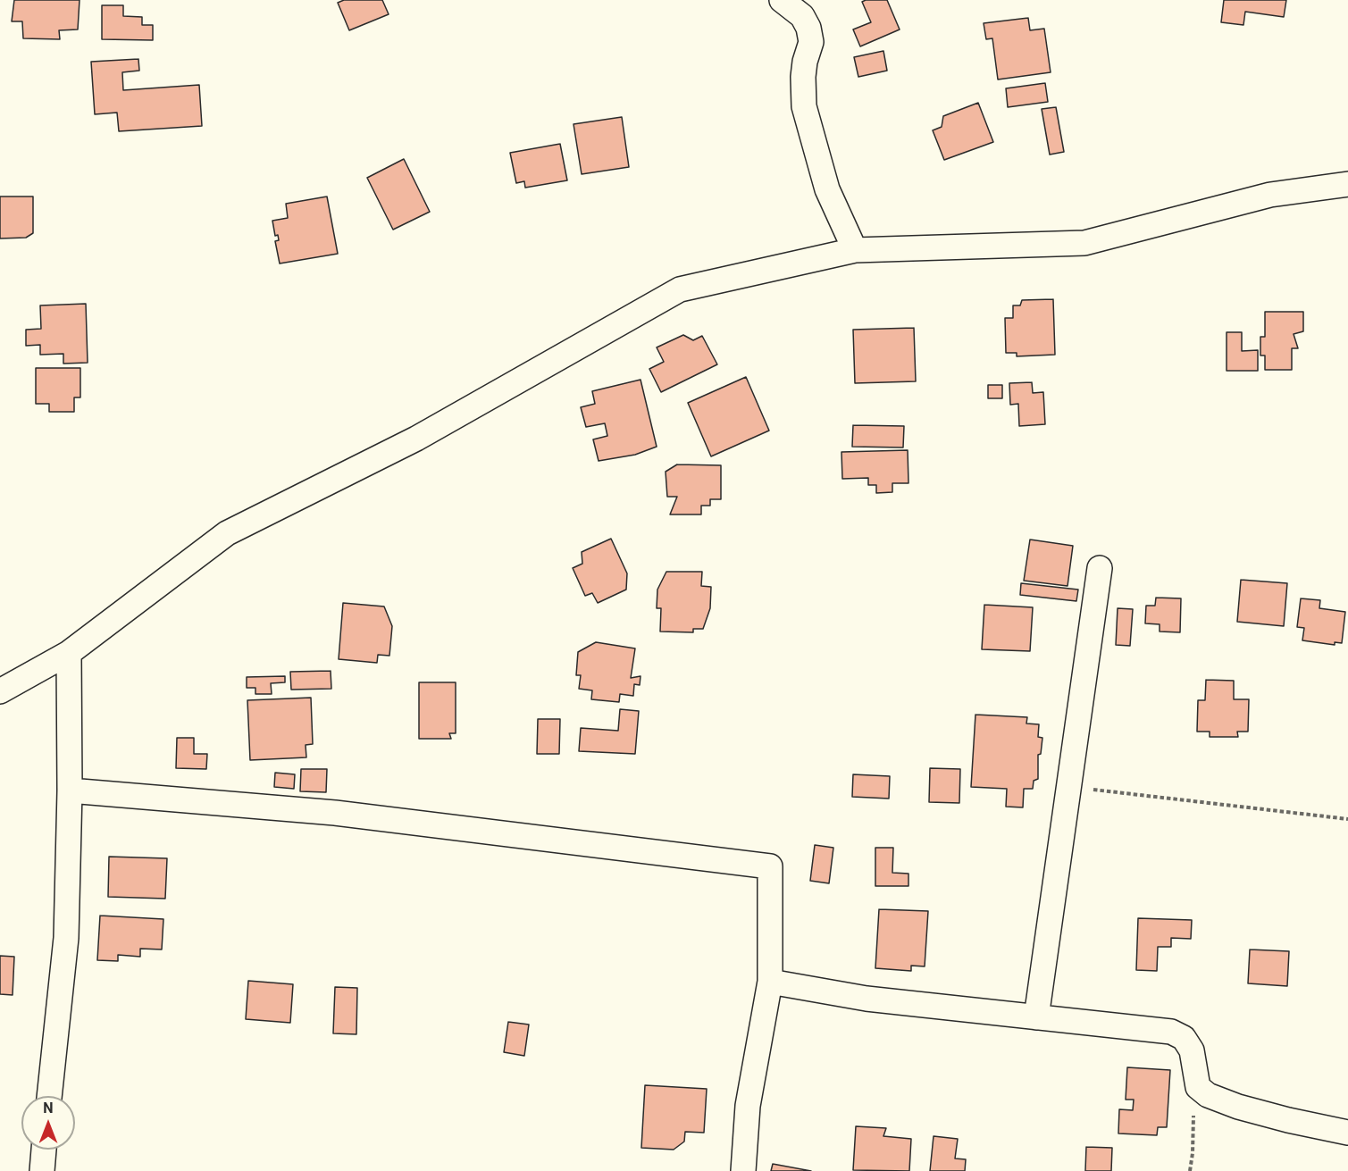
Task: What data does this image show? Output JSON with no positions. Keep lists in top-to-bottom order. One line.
{"north":"top"}
